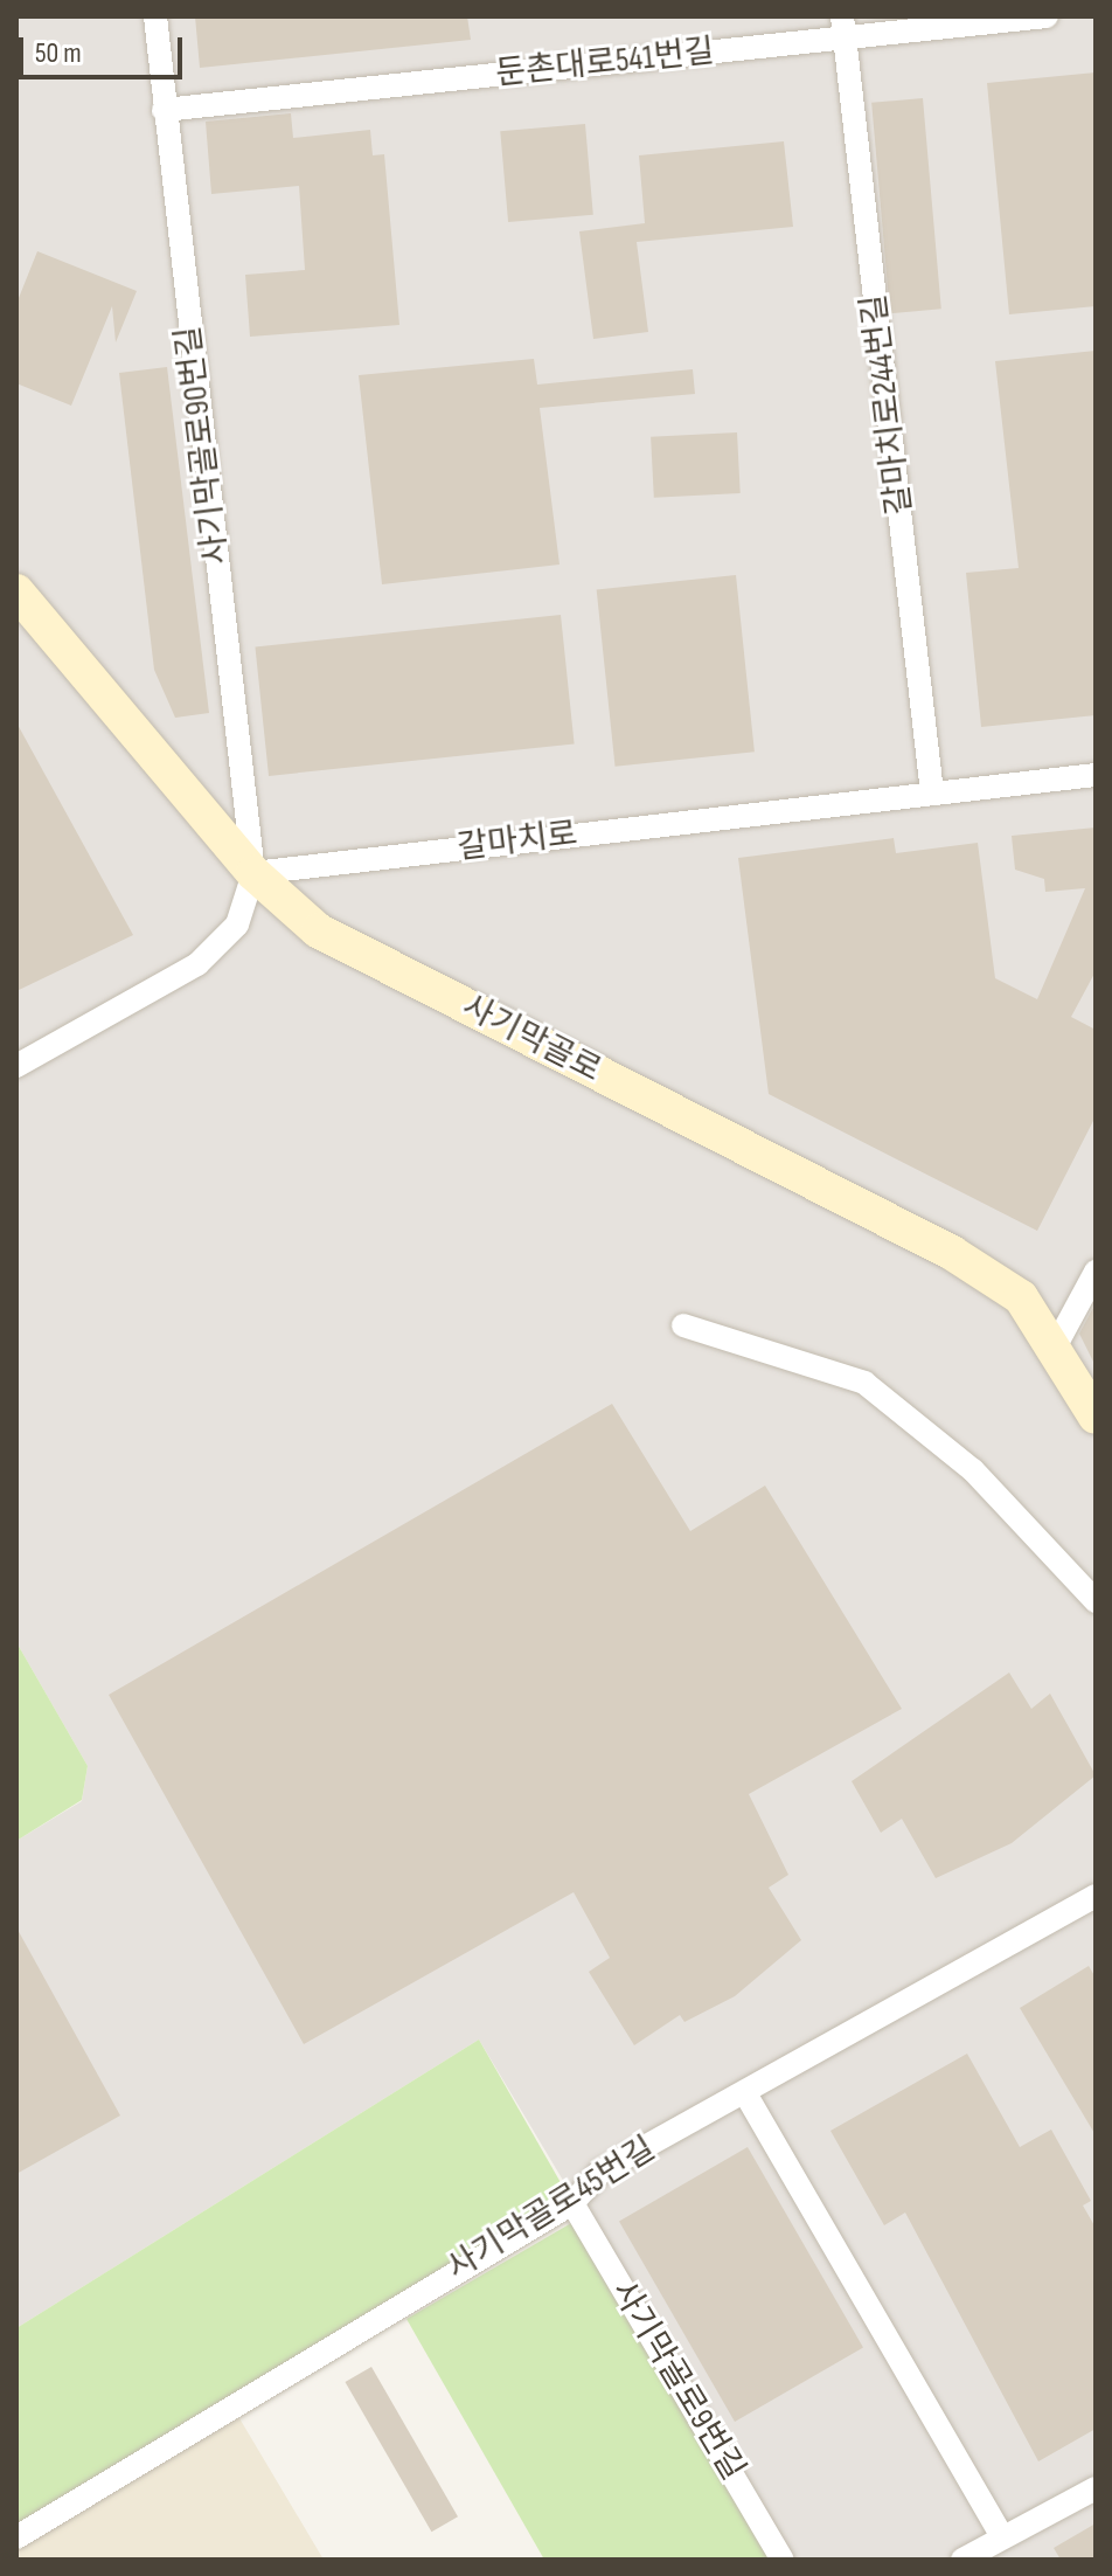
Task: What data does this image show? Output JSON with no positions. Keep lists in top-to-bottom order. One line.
{"streets":{"street":["둔촌대로541번길","갈마치로244번길","사기막골로90번길","갈마치로","사기막골로","사기막골로45번길","사기막골로9번길"]},"crossings":[["둔촌대로541번길","갈마치로244번길"],["둔촌대로541번길","사기막골로90번길"],["갈마치로244번길","갈마치로"],["사기막골로90번길","갈마치로"],["사기막골로90번길","사기막골로"],["갈마치로","사기막골로"],["사기막골로45번길","사기막골로9번길"]],"scale_bar":"50 m"}
